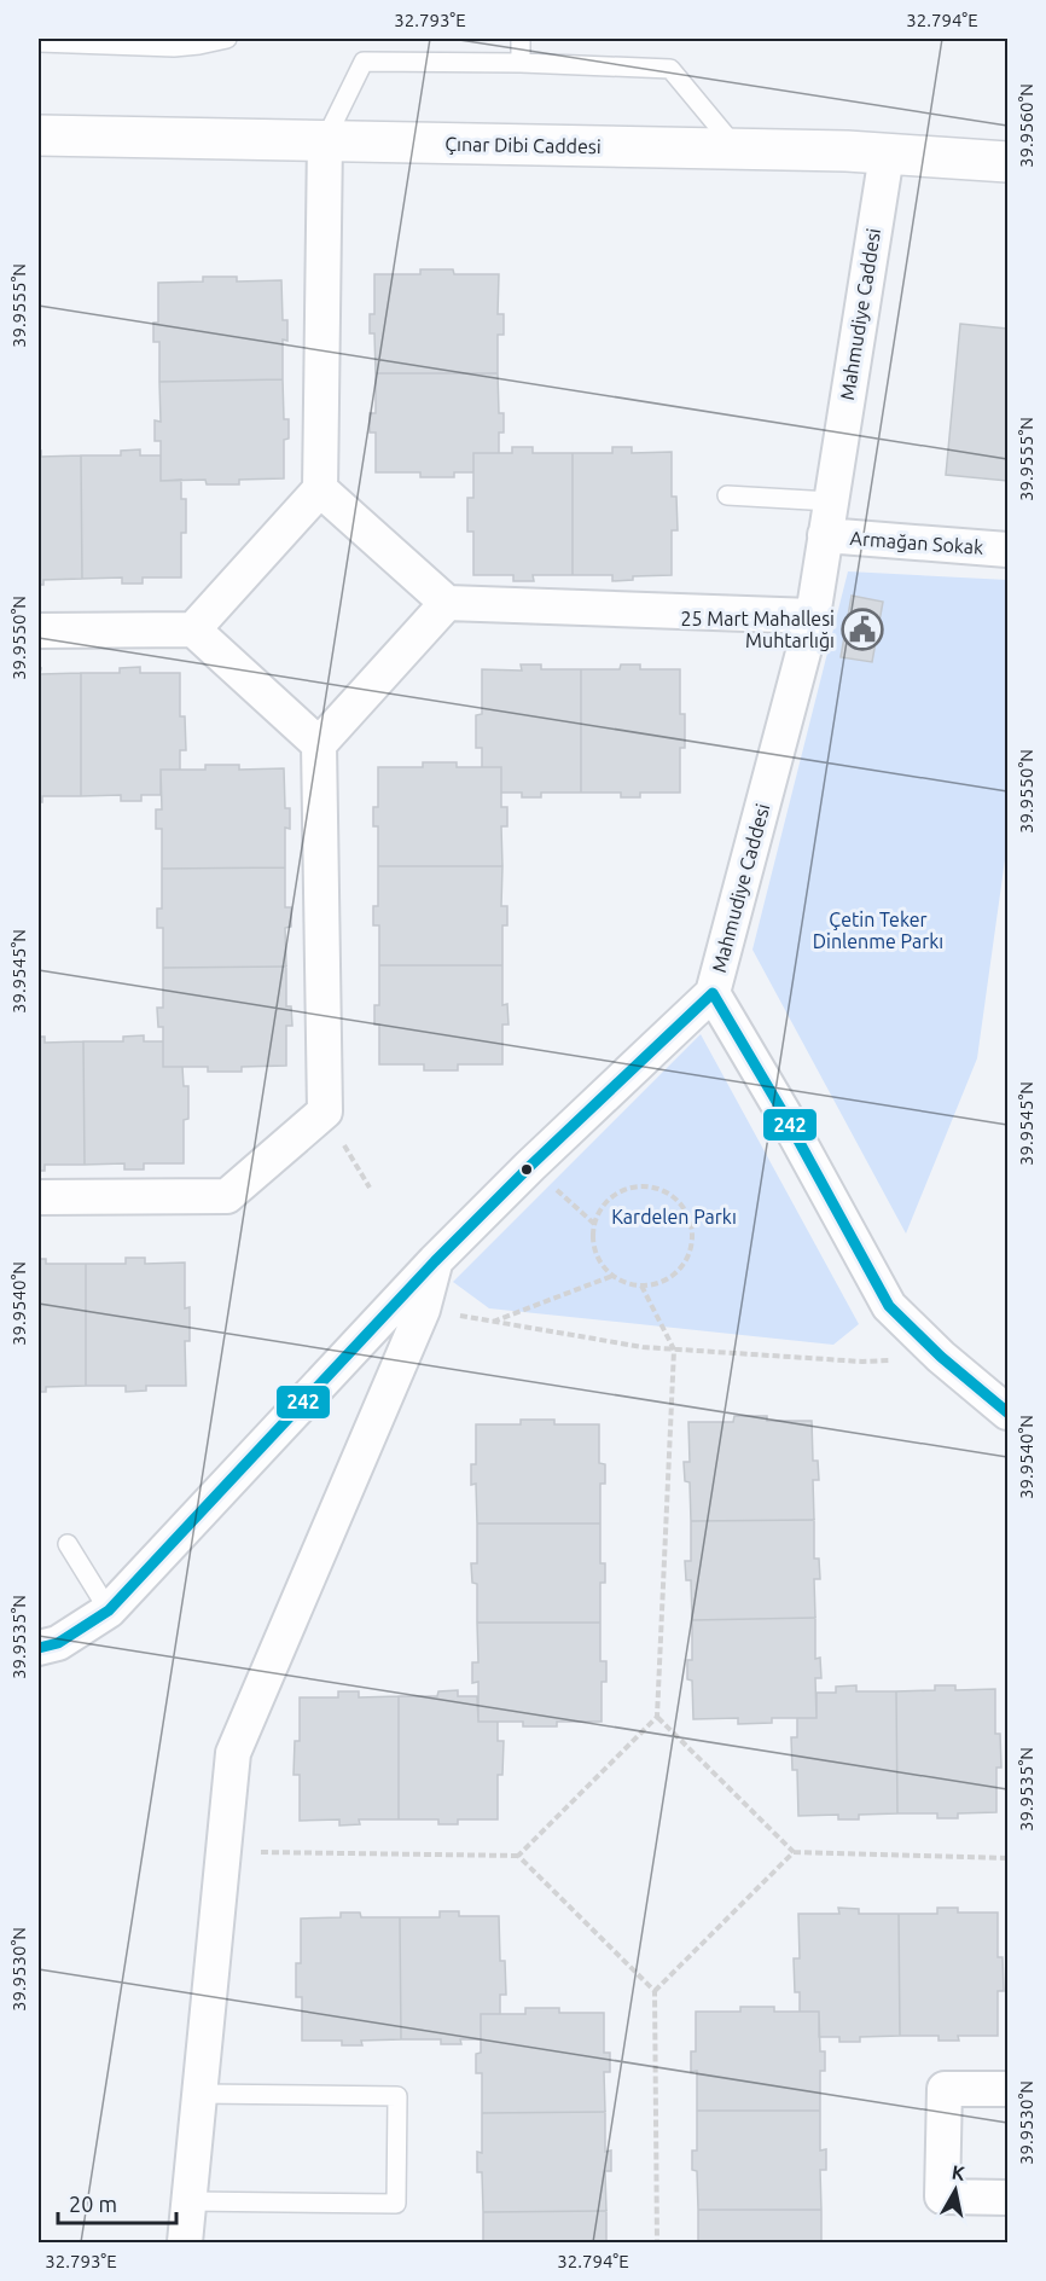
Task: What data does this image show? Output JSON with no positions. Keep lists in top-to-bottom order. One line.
{"streets":{"main road":["Çınar Dibi Caddesi"],"street":["Mahmudiye Caddesi","Armağan Sokak"]},"crossings":[["Çınar Dibi Caddesi","Mahmudiye Caddesi"],["Mahmudiye Caddesi","Armağan Sokak"]],"parks":["Çetin Teker Dinlenme Parkı","Kardelen Parkı"],"places":{"public building":["25 Mart Mahallesi Muhtarlığı"]},"lines":["transit line 242"],"scale_bar":"20 m","north":"top","coordinates":["32.793°E","32.794°E","39.9560°N","39.9555°N","39.9550°N","39.9545°N","39.9540°N","39.9535°N","39.9530°N"]}
